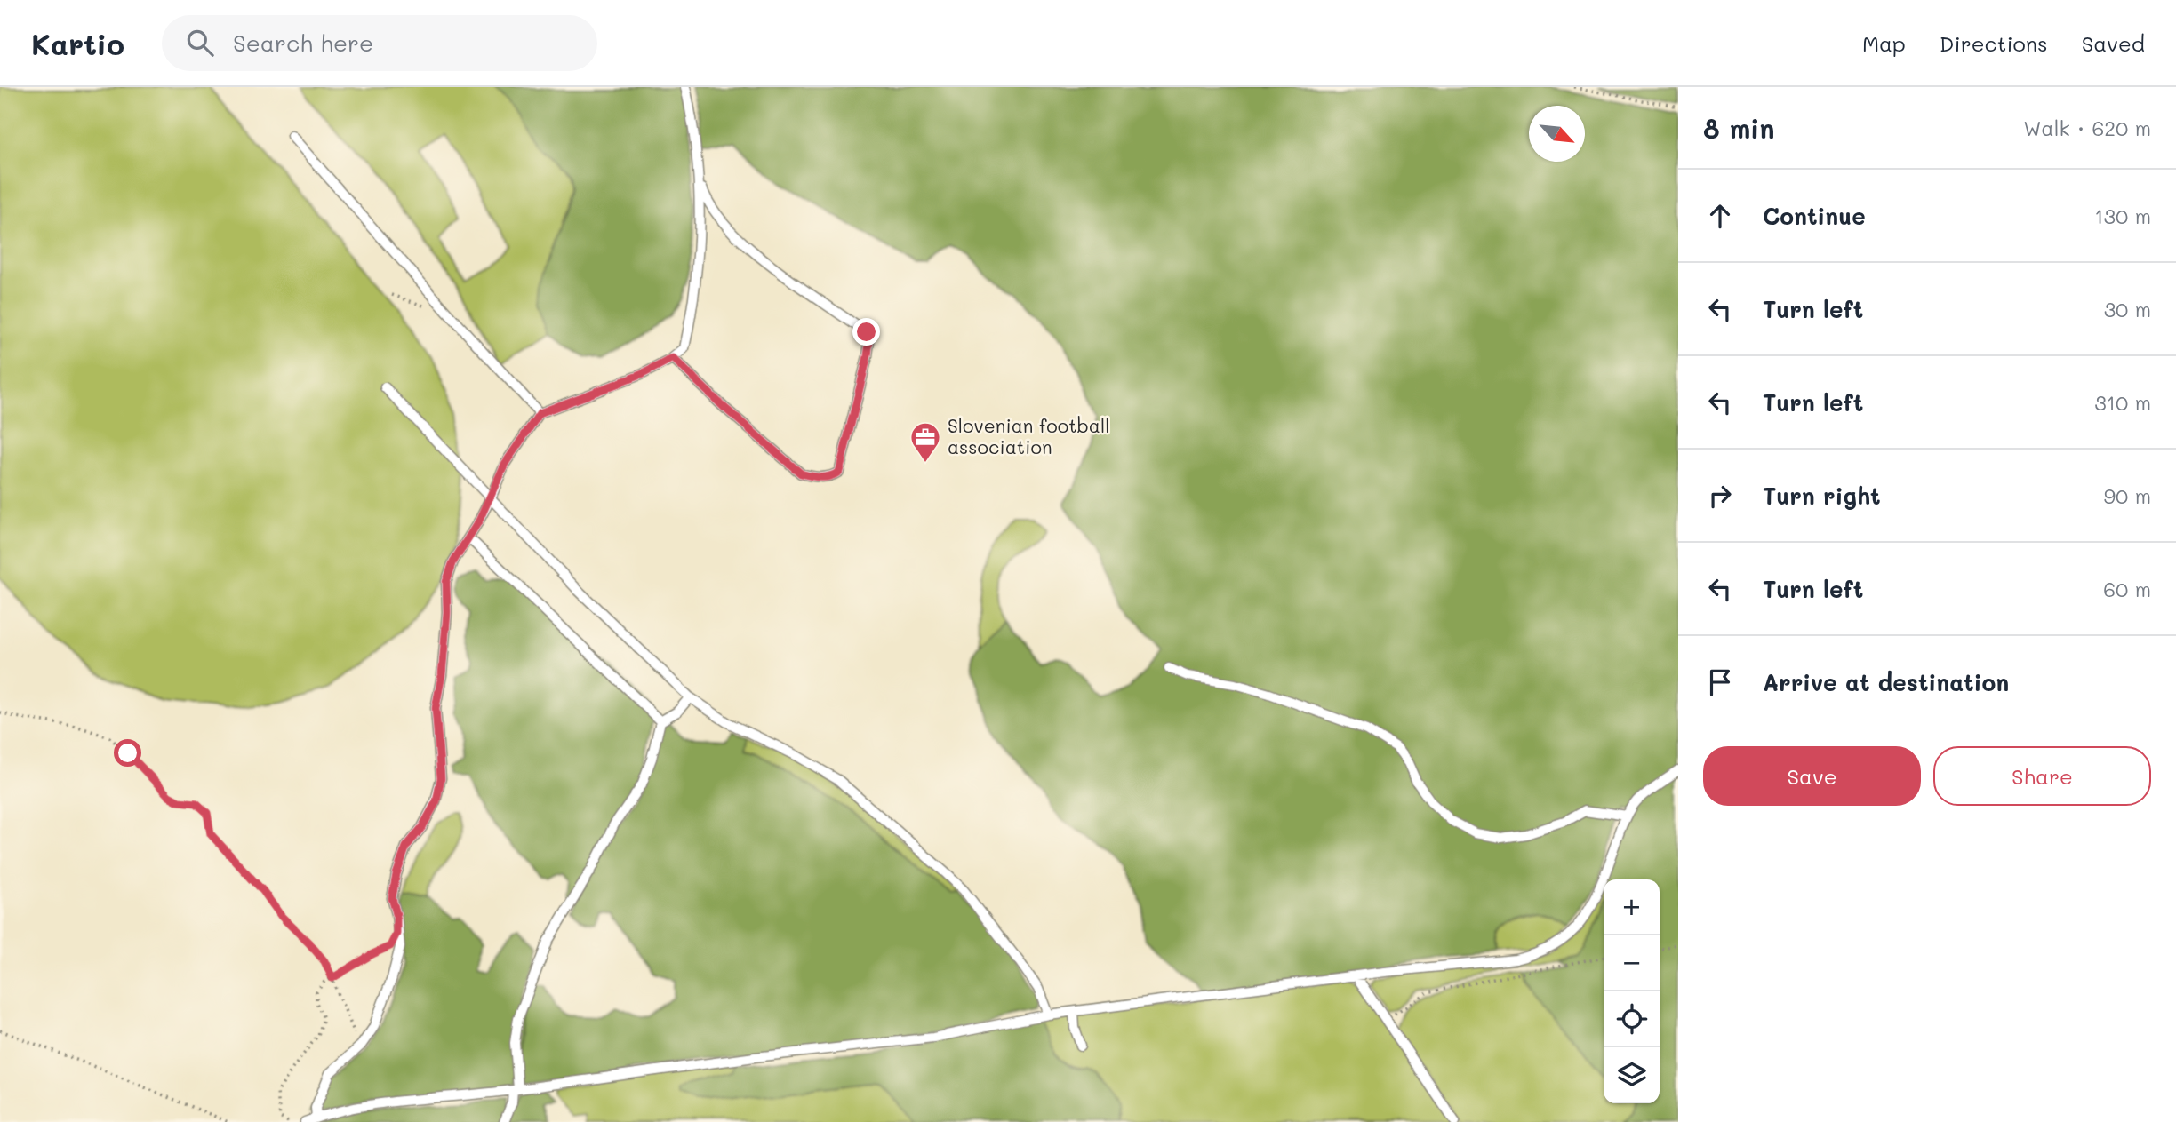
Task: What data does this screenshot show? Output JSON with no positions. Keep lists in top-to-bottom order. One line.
{"places":{"office":["Slovenian football association"]},"north":"bottom right","page":{"header":"Kartio","search":"Search here","nav":["Map","Directions","Saved"],"heading":["8 min","Walk · 620 m"],"list":[["Continue","130 m"],["Turn left","30 m"],["Turn left","310 m"],["Turn right","90 m"],["Turn left","60 m"],"Arrive at destination"],"buttons":["Save","Share"],"map_buttons":["+","−"]}}
